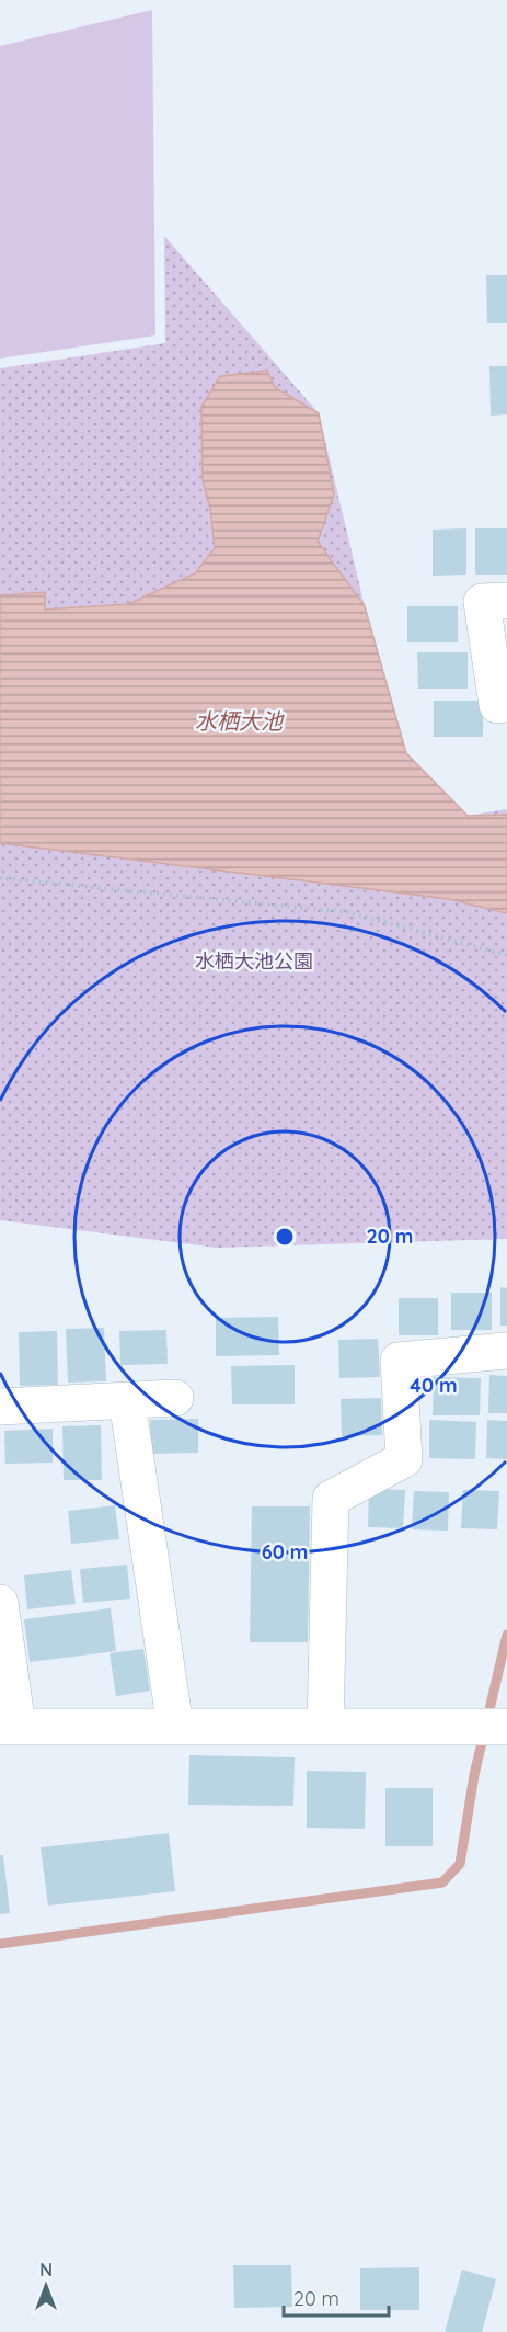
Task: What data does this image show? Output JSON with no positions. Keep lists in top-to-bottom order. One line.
{"water":["水栖大池"],"parks":["水栖大池公園"],"scale_bar":"20 m","north":"top","rings":["20 m","40 m","60 m"]}
